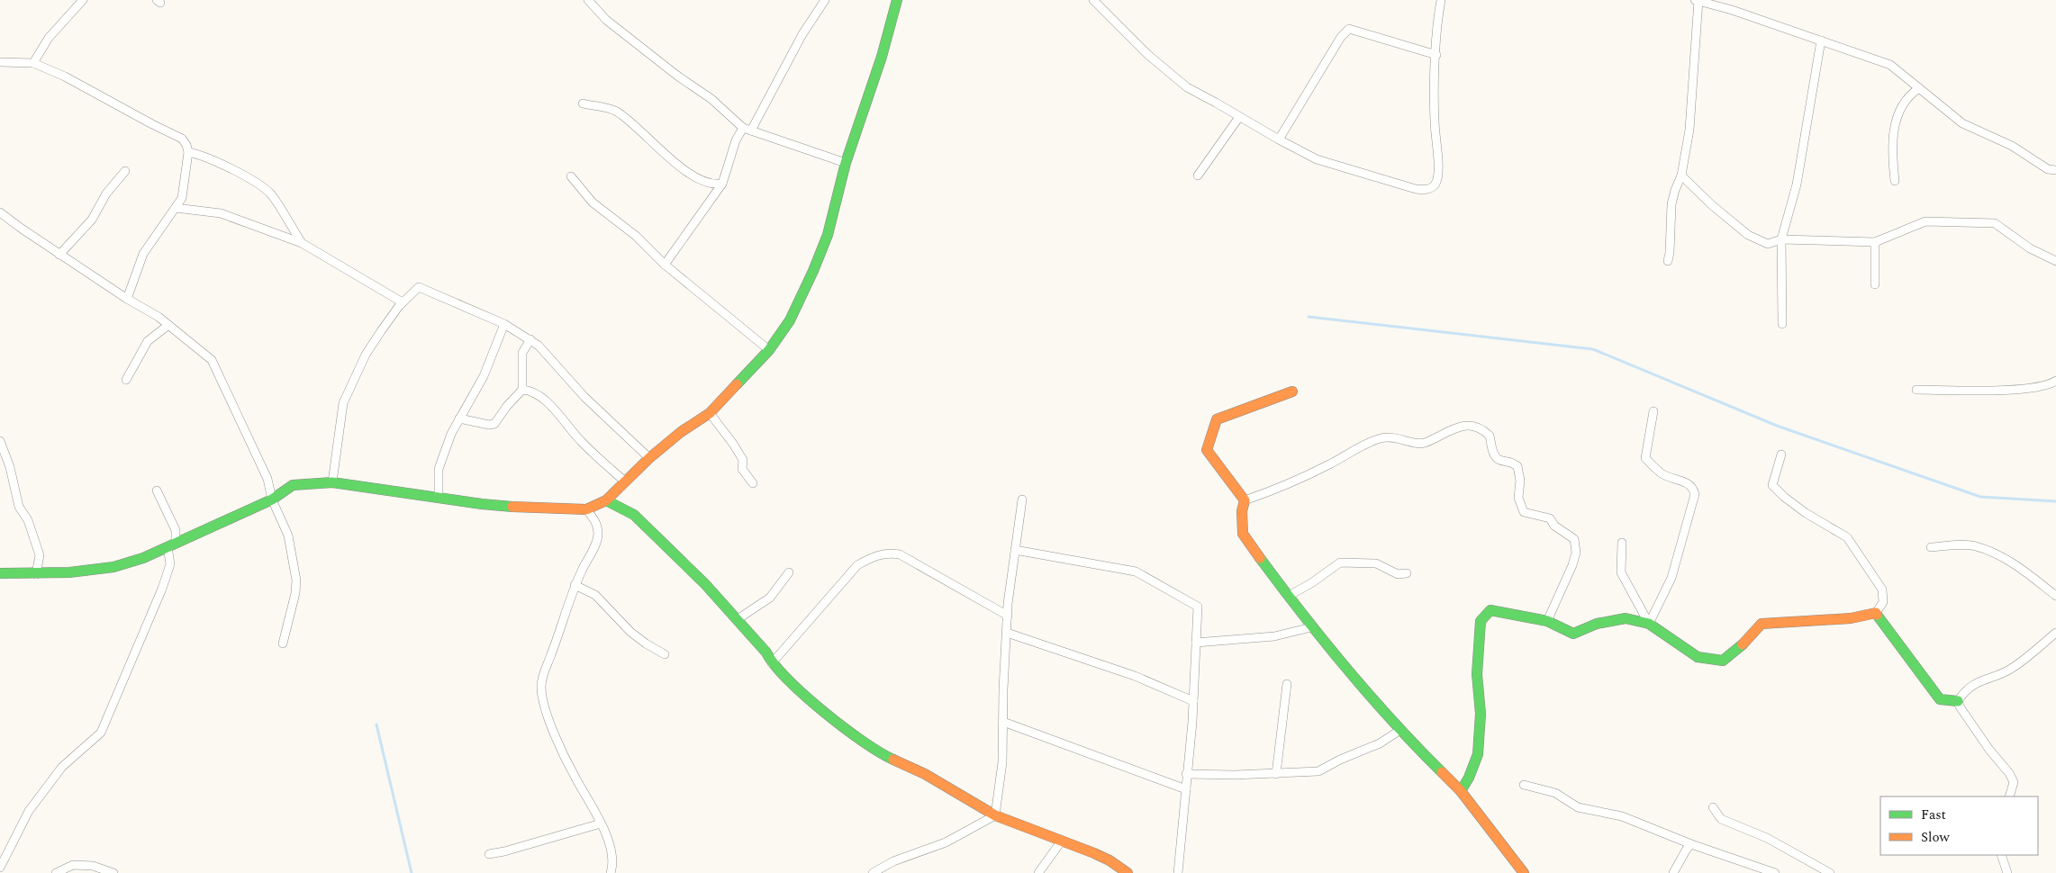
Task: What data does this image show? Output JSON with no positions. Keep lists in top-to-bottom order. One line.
{"legend":["Fast","Slow"]}
